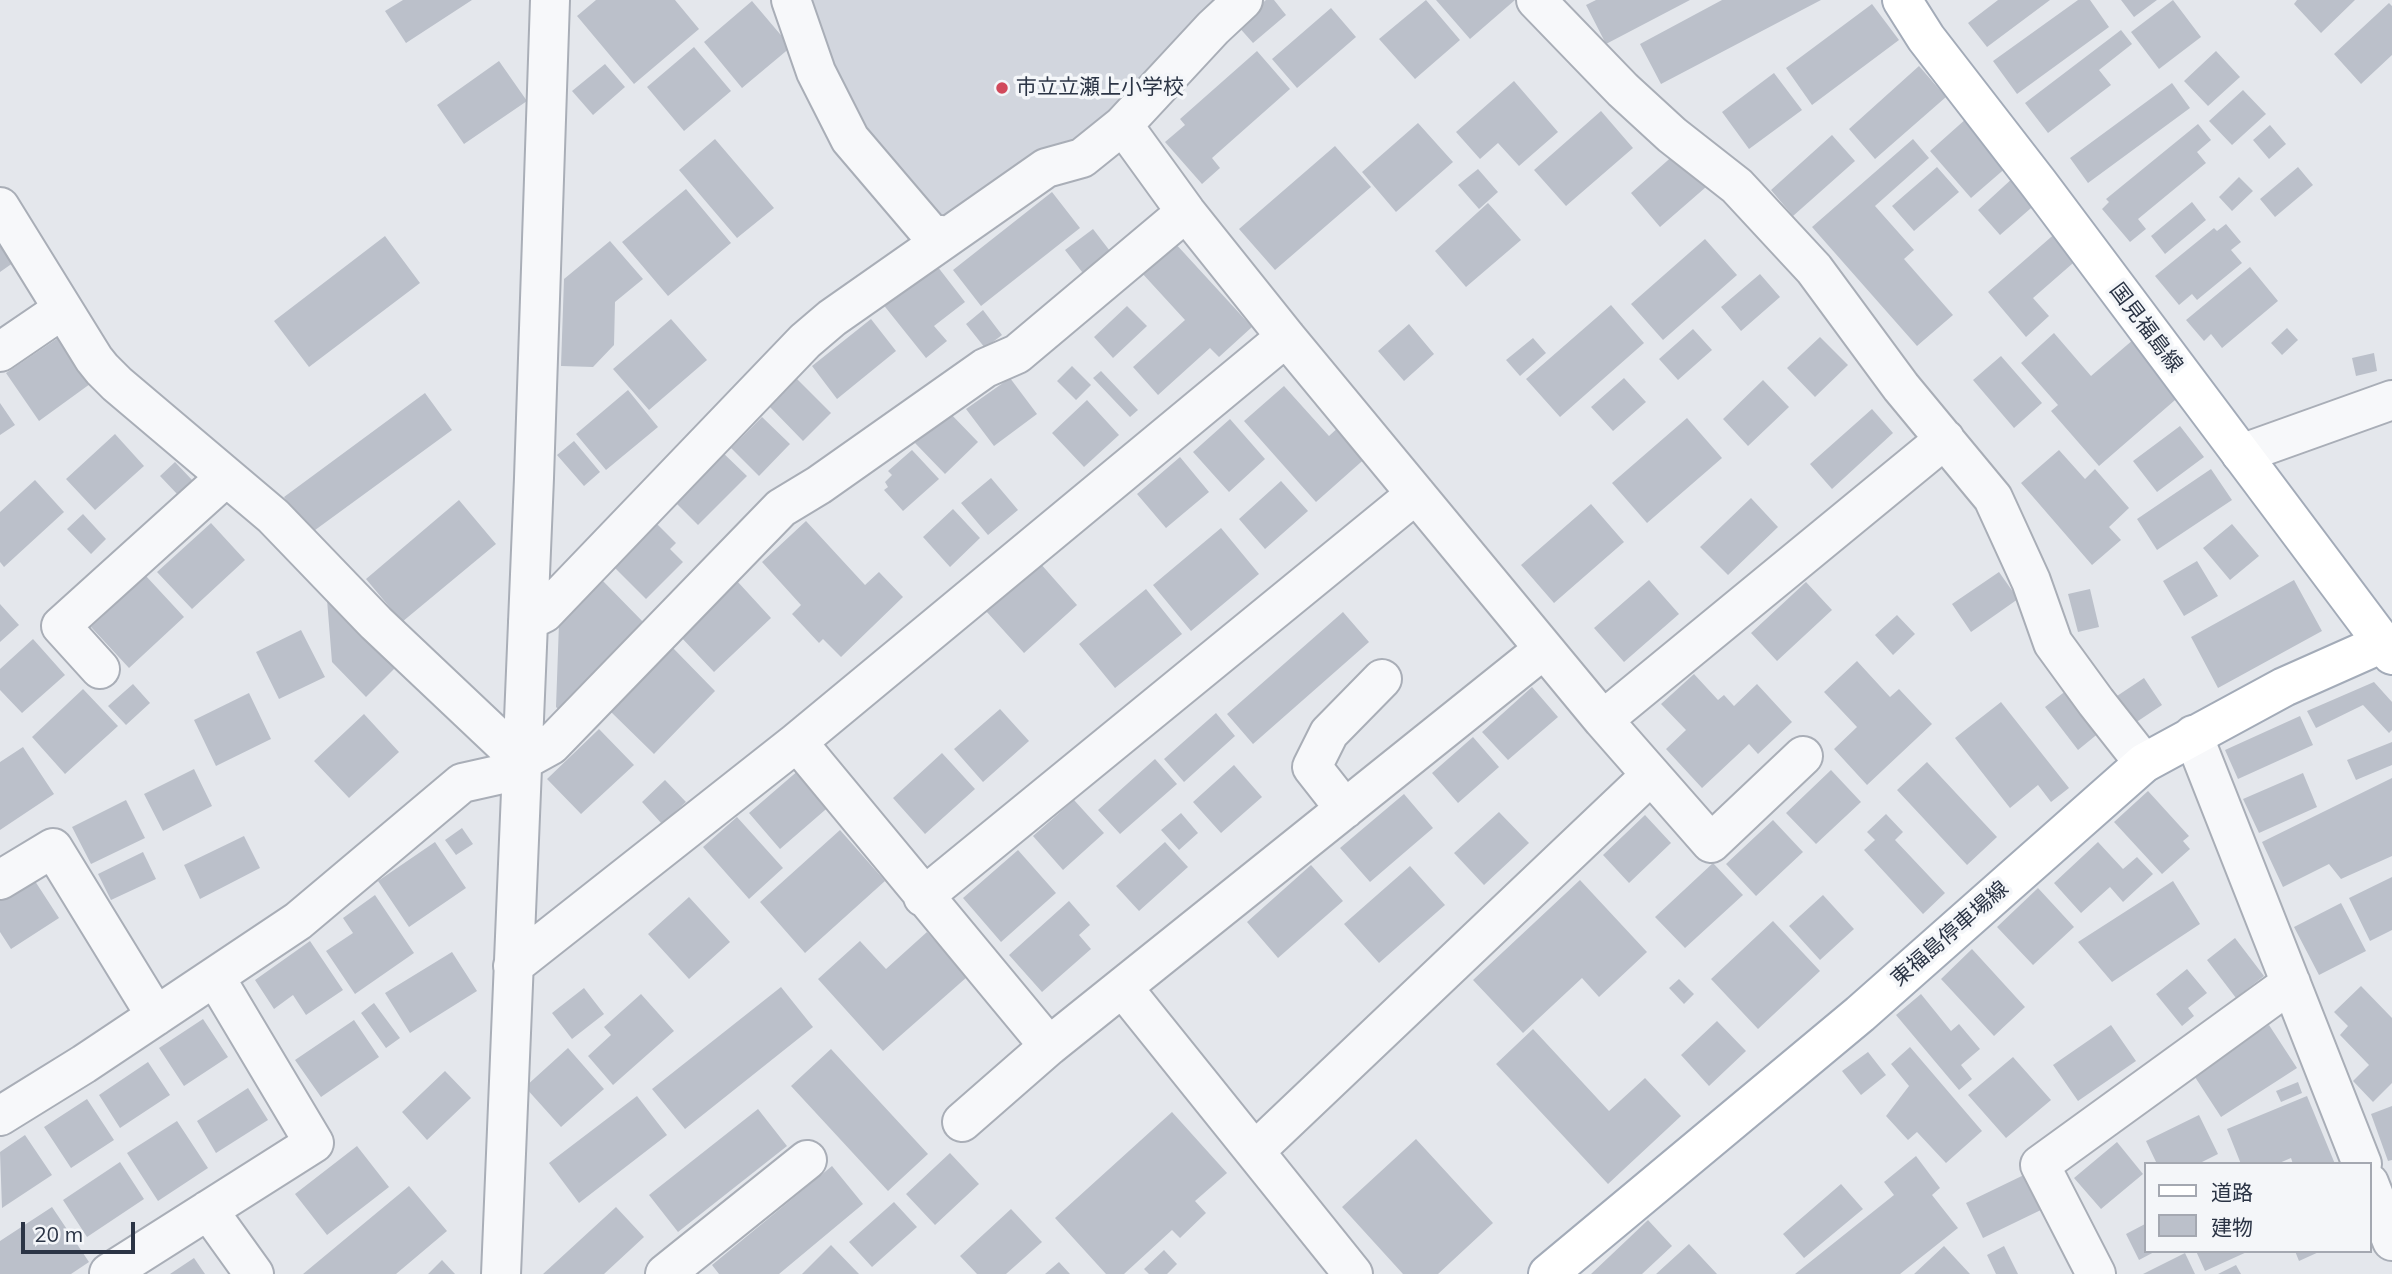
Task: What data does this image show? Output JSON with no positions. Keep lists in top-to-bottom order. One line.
{"streets":{"main road":["国見福島線","東福島停車場線"]},"crossings":[["国見福島線","東福島停車場線"]],"places":["市立立瀬上小学校"],"legend":["道路","建物"],"scale_bar":"20 m"}
